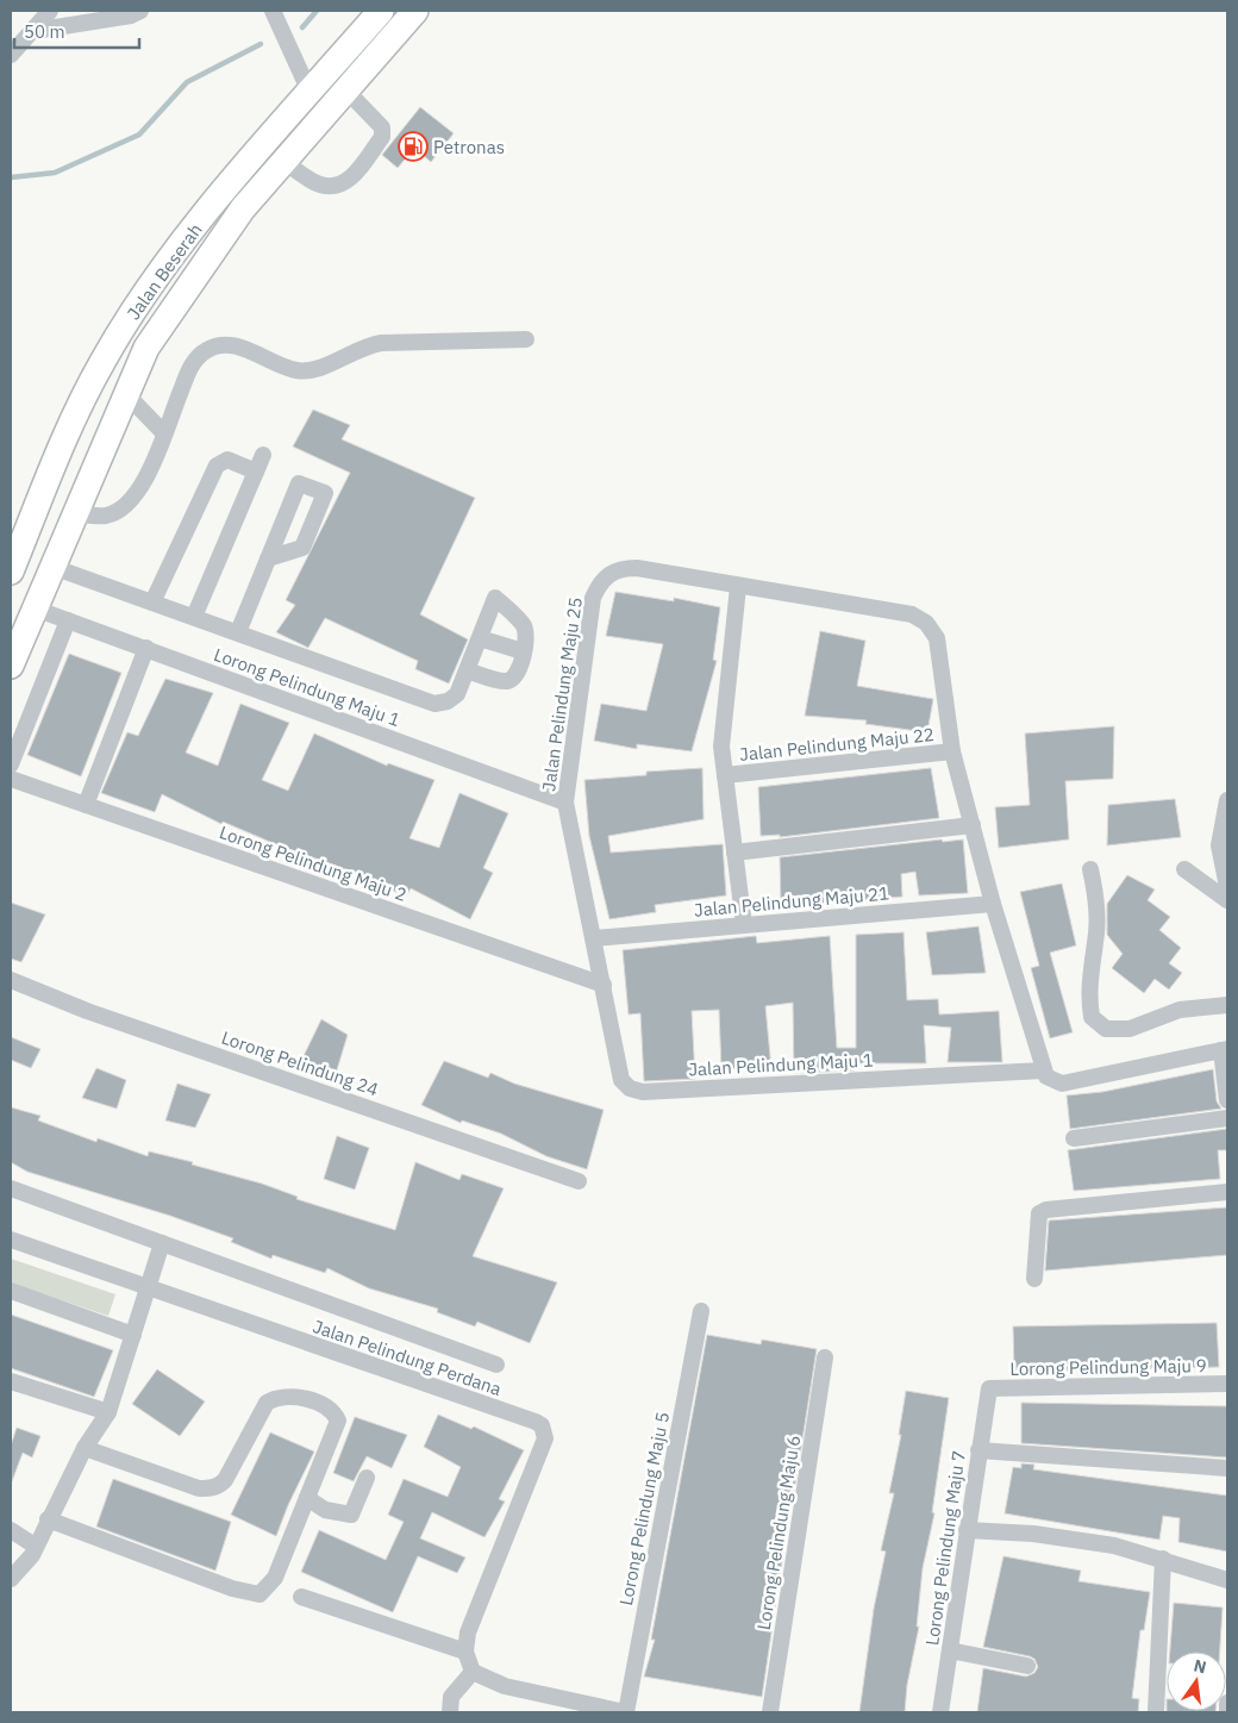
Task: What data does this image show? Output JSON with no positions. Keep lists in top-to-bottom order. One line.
{"streets":{"highway":["Jalan Beserah"],"street":["Lorong Pelindung Maju 1","Jalan Pelindung Maju 25","Jalan Pelindung Maju 22","Lorong Pelindung Maju 2","Jalan Pelindung Maju 21","Lorong Pelindung 24","Jalan Pelindung Maju 1","Jalan Pelindung Perdana","Lorong Pelindung Maju 9","Lorong Pelindung Maju 5","Lorong Pelindung Maju 6","Lorong Pelindung Maju 7"]},"crossings":[["Jalan Beserah","Lorong Pelindung Maju 1"],["Lorong Pelindung Maju 1","Jalan Pelindung Maju 25"],["Jalan Pelindung Maju 25","Jalan Pelindung Maju 22"],["Jalan Pelindung Maju 25","Lorong Pelindung Maju 2"],["Jalan Pelindung Maju 25","Jalan Pelindung Maju 21"],["Jalan Pelindung Maju 25","Jalan Pelindung Maju 1"],["Lorong Pelindung Maju 2","Jalan Pelindung Maju 1"],["Lorong Pelindung Maju 9","Lorong Pelindung Maju 7"]],"places":{"fuel station":["Petronas"]},"scale_bar":"50 m","north":"top"}
